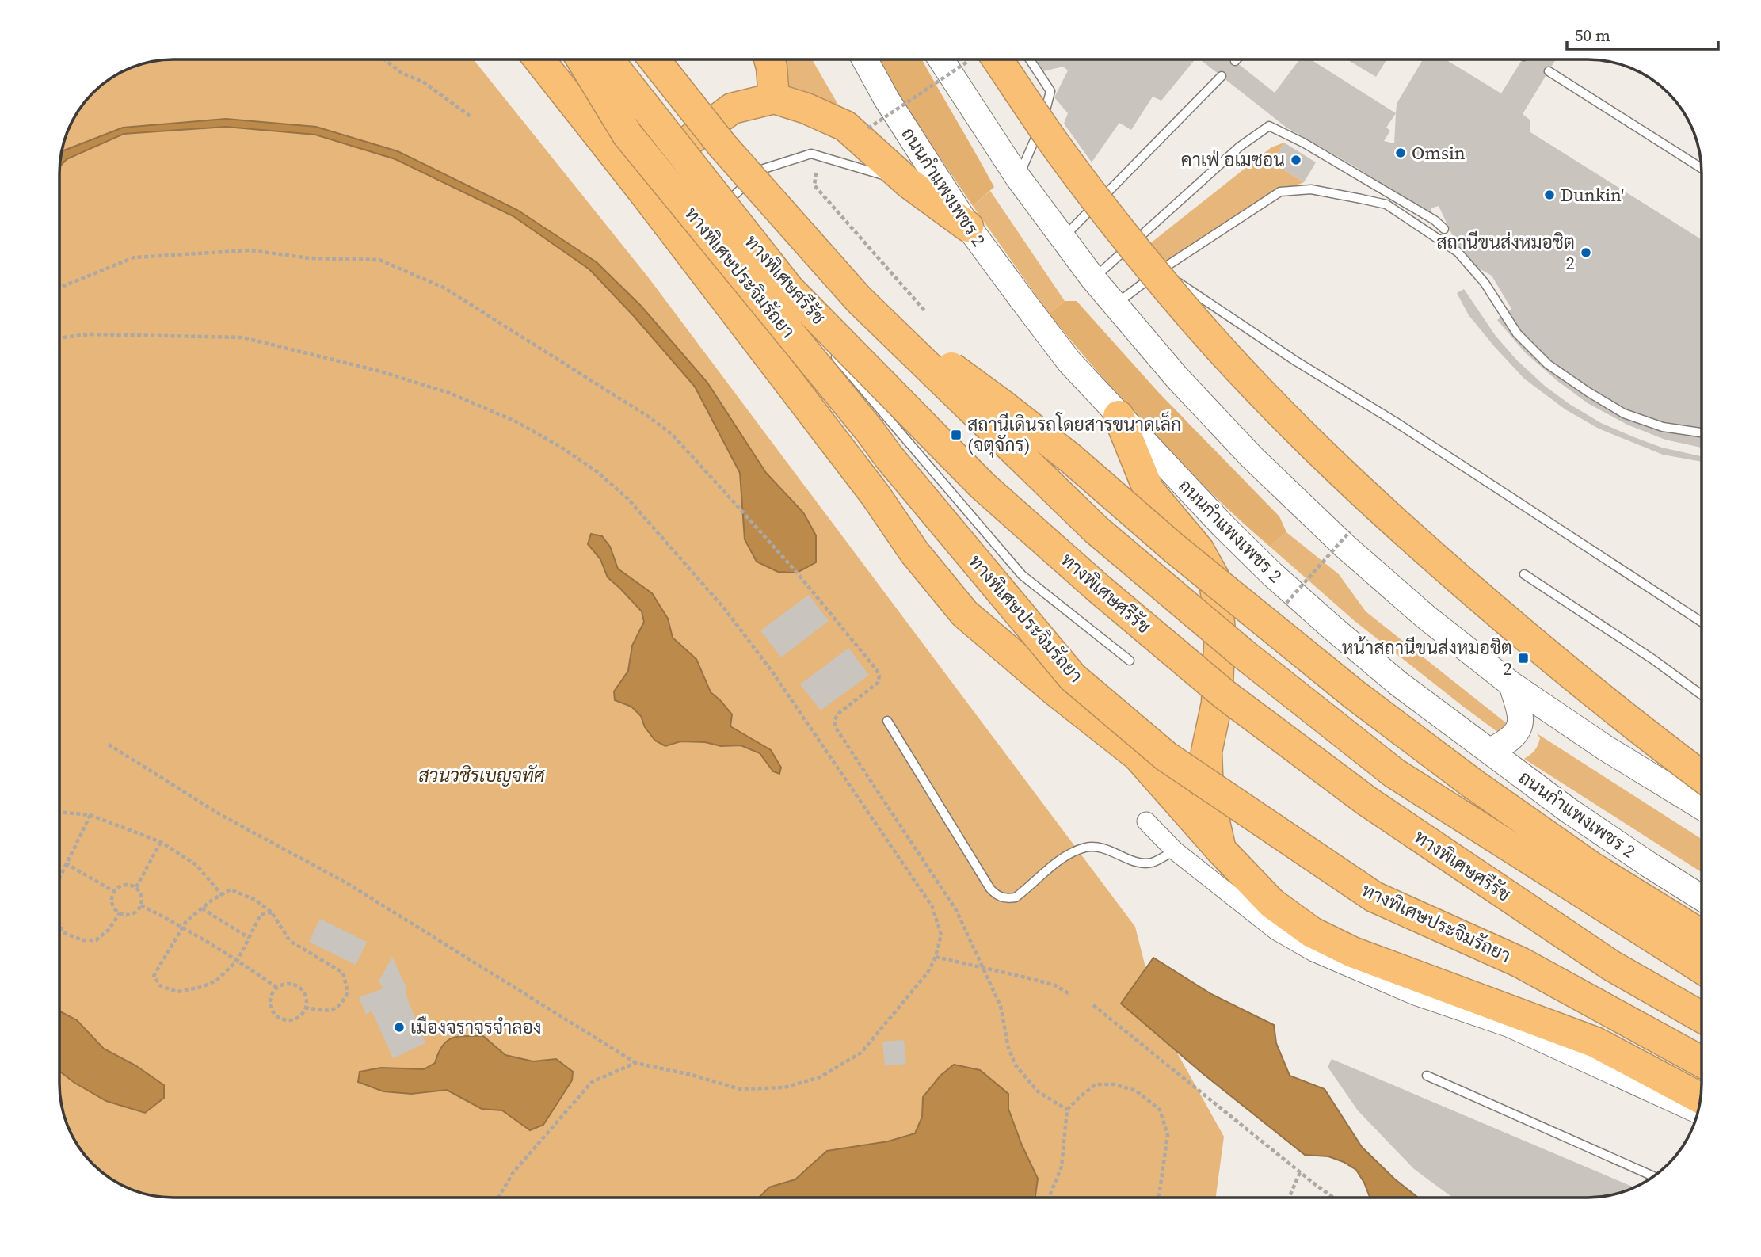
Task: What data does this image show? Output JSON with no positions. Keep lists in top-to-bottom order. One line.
{"streets":{"highway":["ทางพิเศษประจิมรัถยา","ทางพิเศษศรีรัช"],"main road":["ถนนกำแพงเพชร 2"]},"parks":["สวนวชิรเบญจทัศ"],"places":{"other":["Omsin","คาเฟ่ อเมซอน","Dunkin'","สถานีขนส่งหมอชิต 2","เมืองจราจรจำลอง"],"transit":["สถานีเดินรถโดยสารขนาดเล็ก (จตุจักร)","หน้าสถานีขนส่งหมอชิต 2"]},"scale_bar":"50 m"}
